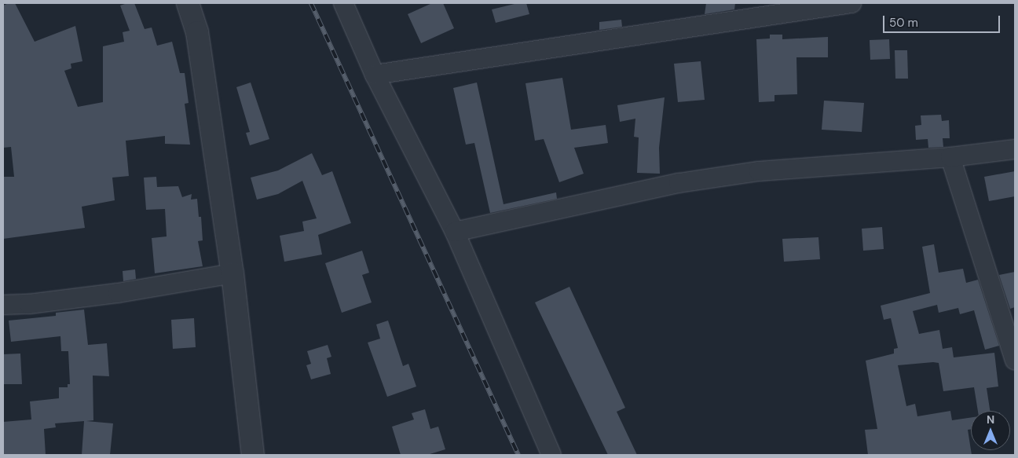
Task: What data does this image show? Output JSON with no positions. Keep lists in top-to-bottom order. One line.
{"scale_bar":"50 m","north":"top"}
